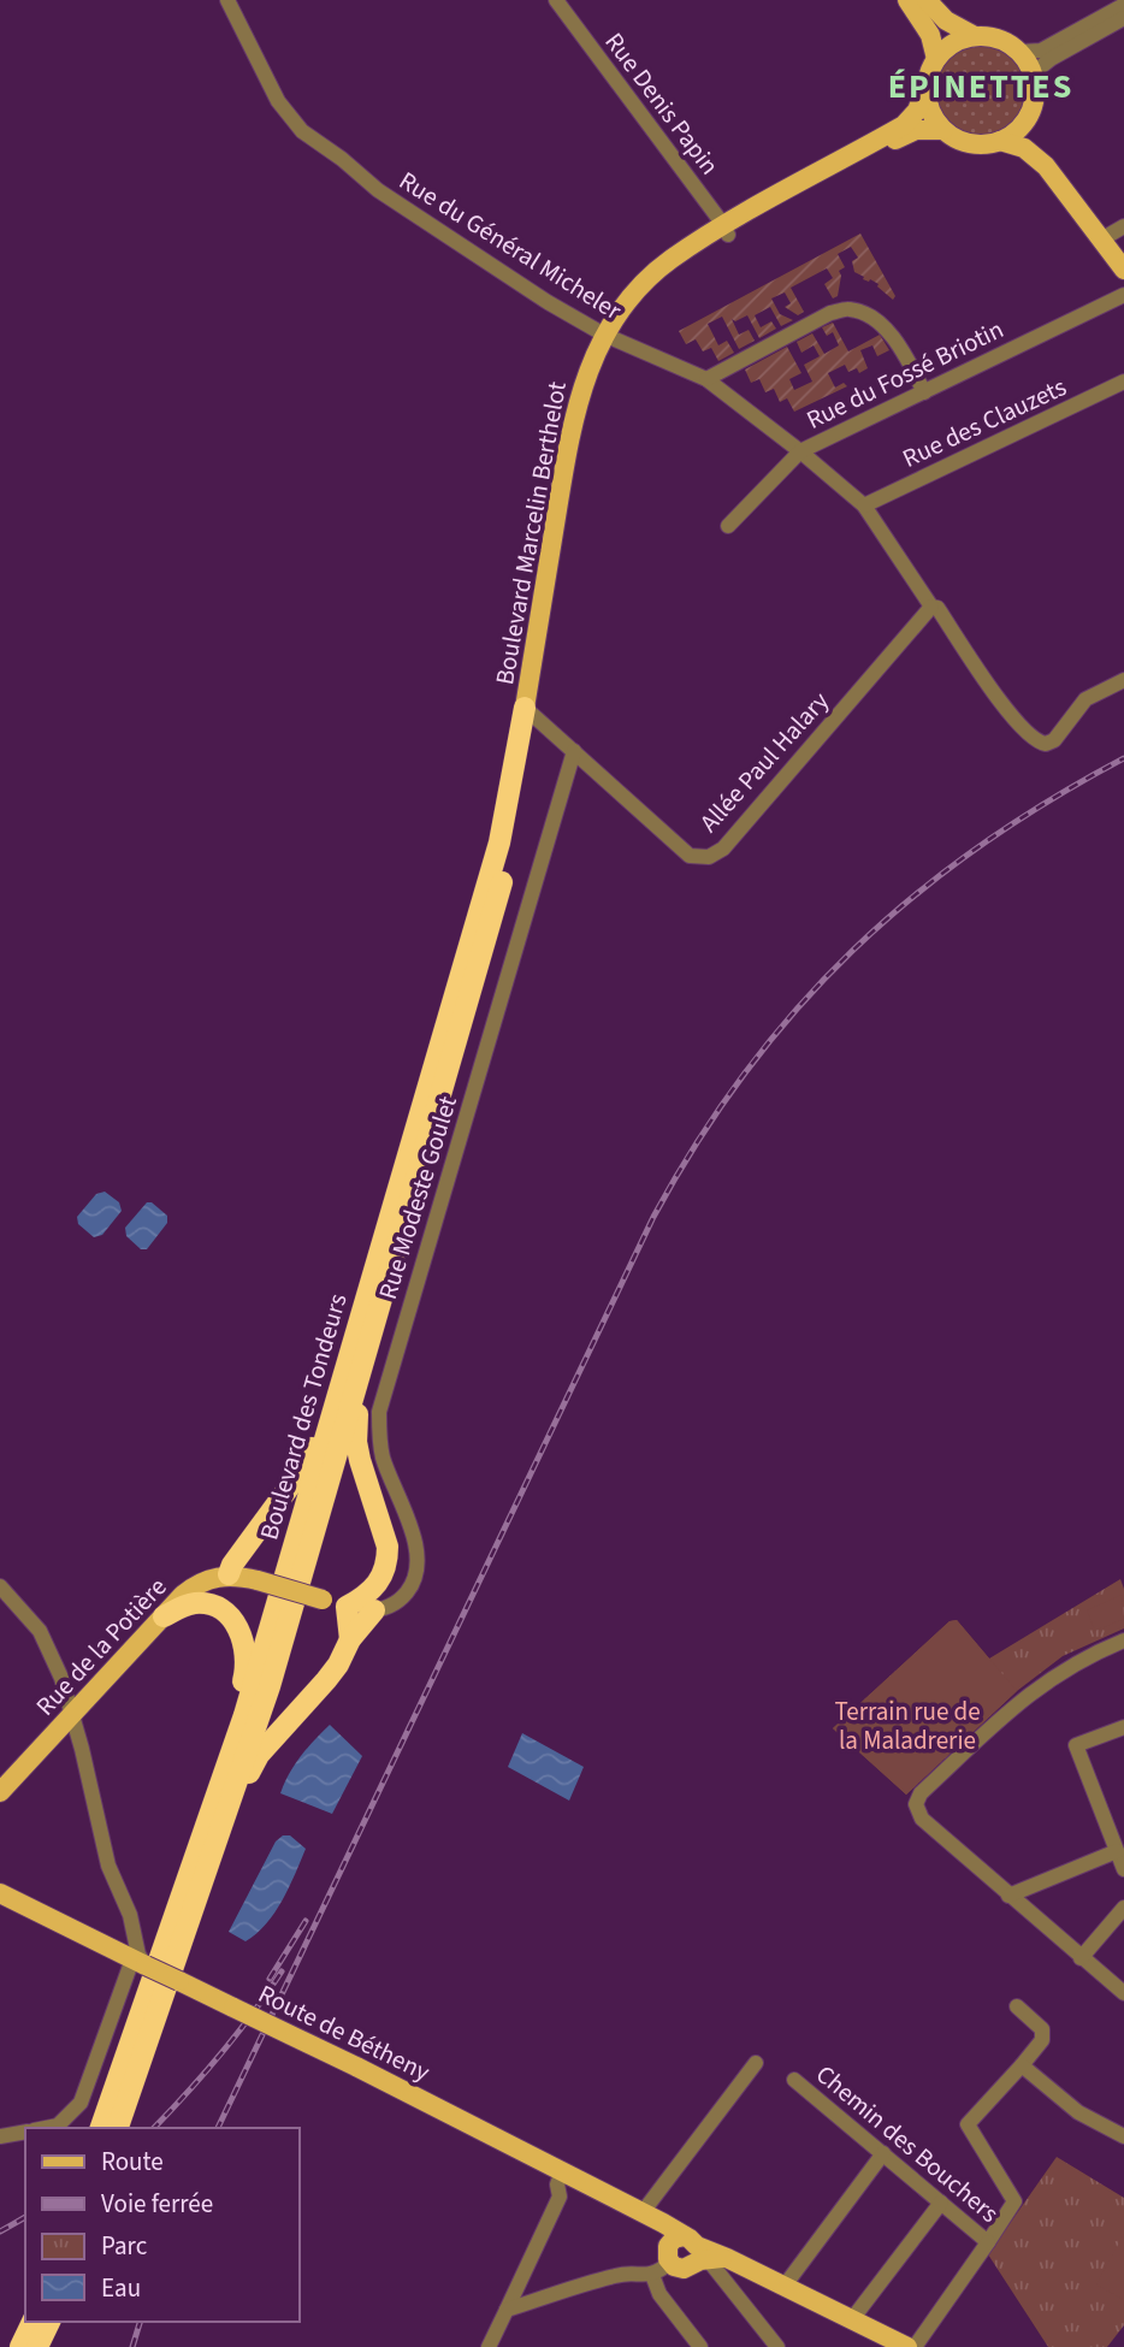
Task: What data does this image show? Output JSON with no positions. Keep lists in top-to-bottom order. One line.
{"streets":{"highway":["Boulevard des Tondeurs"],"main road":["Boulevard Marcelin Berthelot","Rue de la Potière","Route de Bétheny"],"street":["Rue Denis Papin","Rue du Général Micheler","Rue du Fossé Briotin","Rue des Clauzets","Allée Paul Halary","Rue Modeste Goulet","Chemin des Bouchers"]},"crossings":[["Rue Denis Papin","Boulevard Marcelin Berthelot"],["Rue du Général Micheler","Rue du Fossé Briotin"],["Rue du Général Micheler","Rue des Clauzets"],["Rue du Général Micheler","Boulevard Marcelin Berthelot"],["Boulevard Marcelin Berthelot","Allée Paul Halary"],["Boulevard Marcelin Berthelot","Boulevard des Tondeurs"],["Allée Paul Halary","Rue Modeste Goulet"],["Allée Paul Halary","Boulevard des Tondeurs"]],"districts":["ÉPINETTES"],"parks":["Terrain rue de la Maladrerie"],"legend":["Route","Voie ferrée","Parc","Eau"]}
